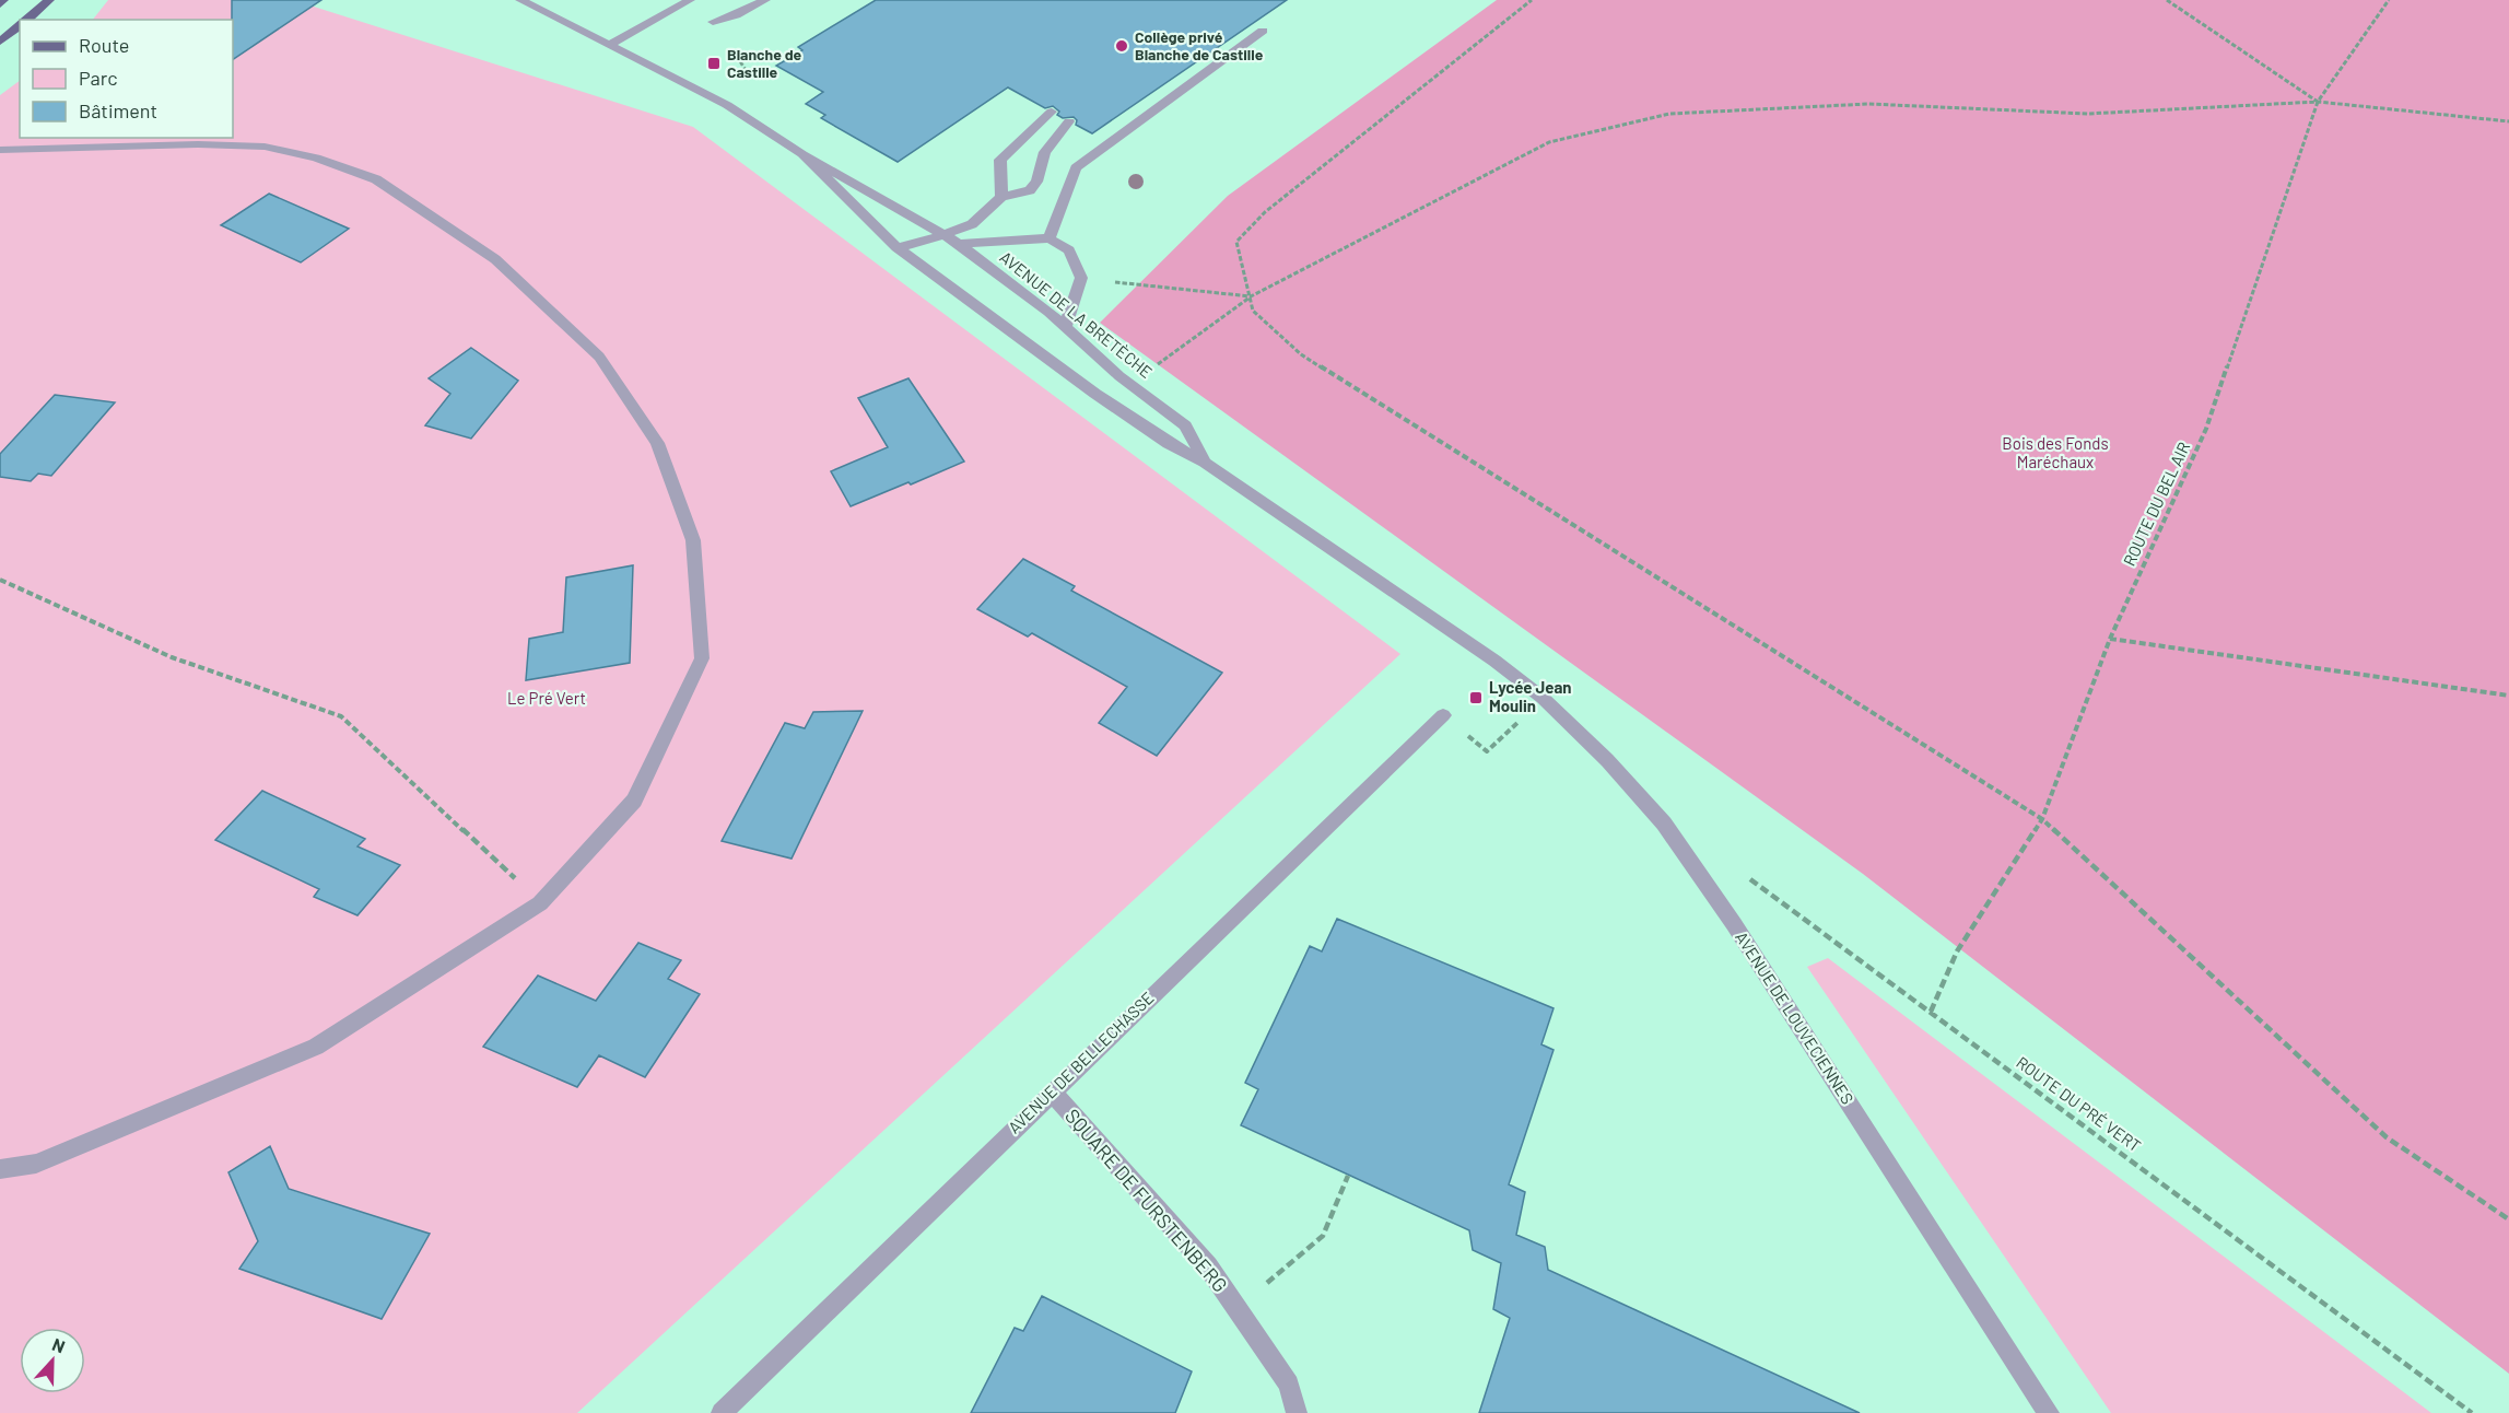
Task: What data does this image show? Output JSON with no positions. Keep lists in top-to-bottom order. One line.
{"streets":{"street":["AVENUE DE LA BRETÈCHE","AVENUE DE LOUVECIENNES","AVENUE DE BELLECHASSE","SQUARE DE FURSTENBERG"],"path":["ROUTE DU BEL AIR","ROUTE DU PRÉ VERT"]},"crossings":[["AVENUE DE LA BRETÈCHE","AVENUE DE LOUVECIENNES"],["ROUTE DU BEL AIR","ROUTE DU PRÉ VERT"],["AVENUE DE BELLECHASSE","SQUARE DE FURSTENBERG"]],"parks":["Bois des Fonds Maréchaux","Le Pré Vert"],"places":{"other":["Collège privé Blanche de Castille"],"transit":["Blanche de Castille","Lycée Jean Moulin"]},"legend":["Route","Parc","Bâtiment"],"north":"top"}
